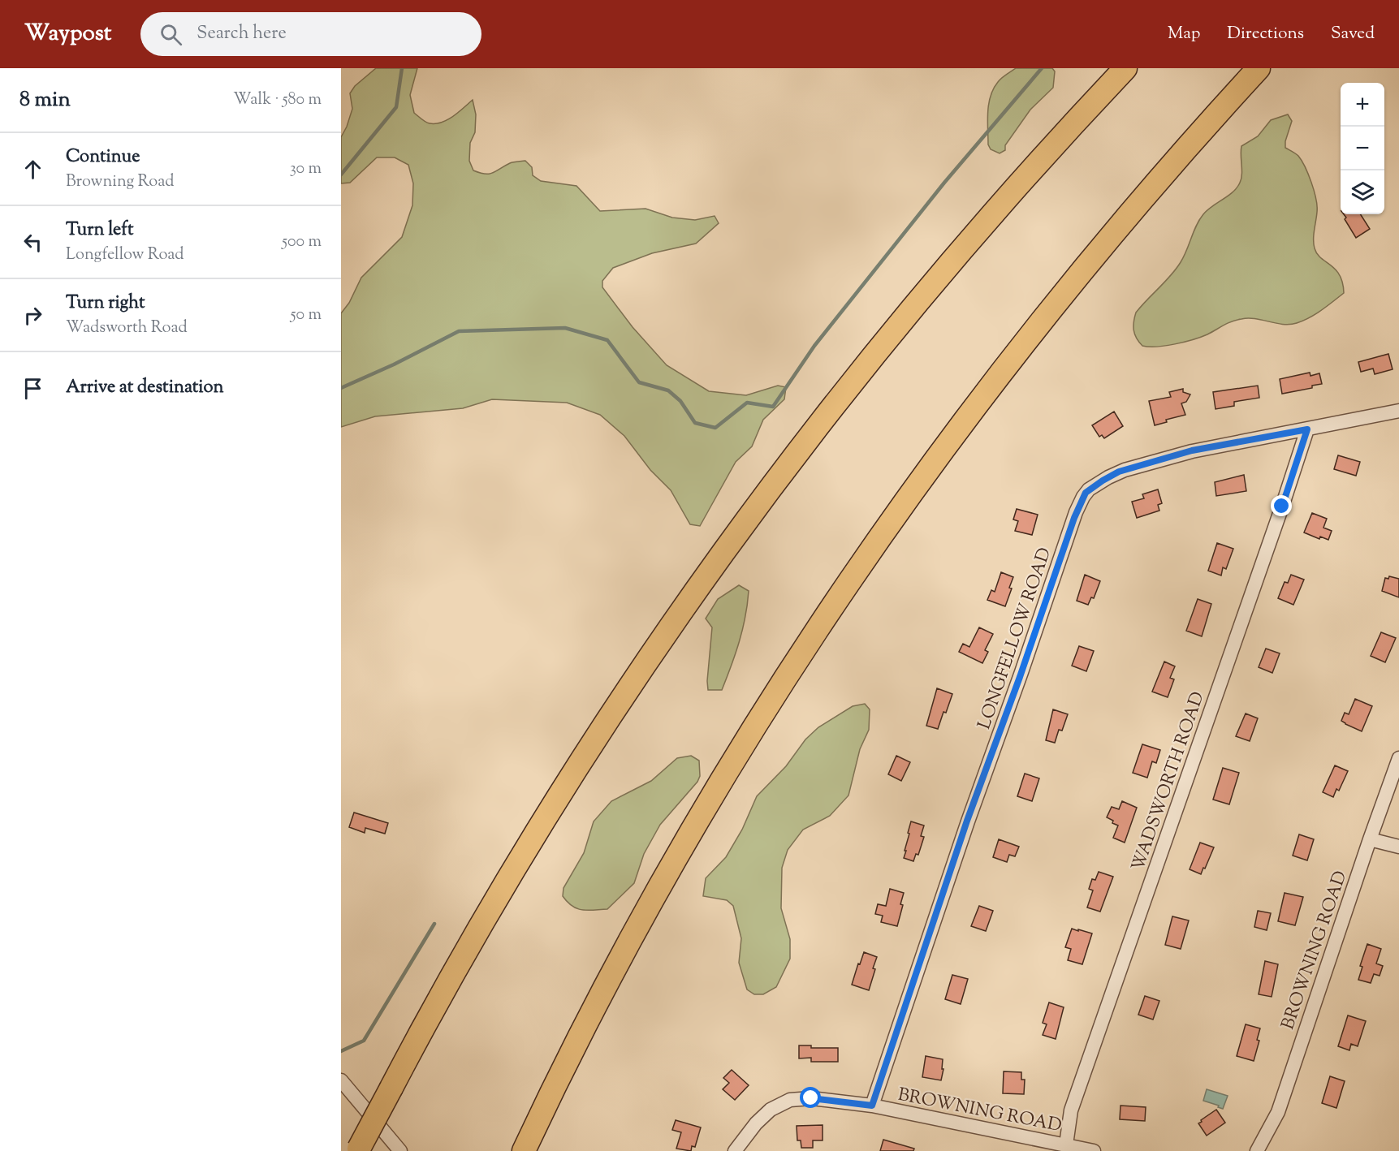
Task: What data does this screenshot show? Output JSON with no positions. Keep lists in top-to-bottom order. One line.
{"streets":{"street":["LONGFELLOW ROAD","WADSWORTH ROAD","BROWNING ROAD"]},"crossings":[["LONGFELLOW ROAD","WADSWORTH ROAD"],["LONGFELLOW ROAD","BROWNING ROAD"],["WADSWORTH ROAD","BROWNING ROAD"]],"page":{"header":"Waypost","search":"Search here","nav":["Map","Directions","Saved"],"heading":["8 min","Walk · 580 m"],"map_buttons":["+","−"],"list":[["Continue","Browning Road","30 m"],["Turn left","Longfellow Road","500 m"],["Turn right","Wadsworth Road","50 m"],"Arrive at destination"]}}
